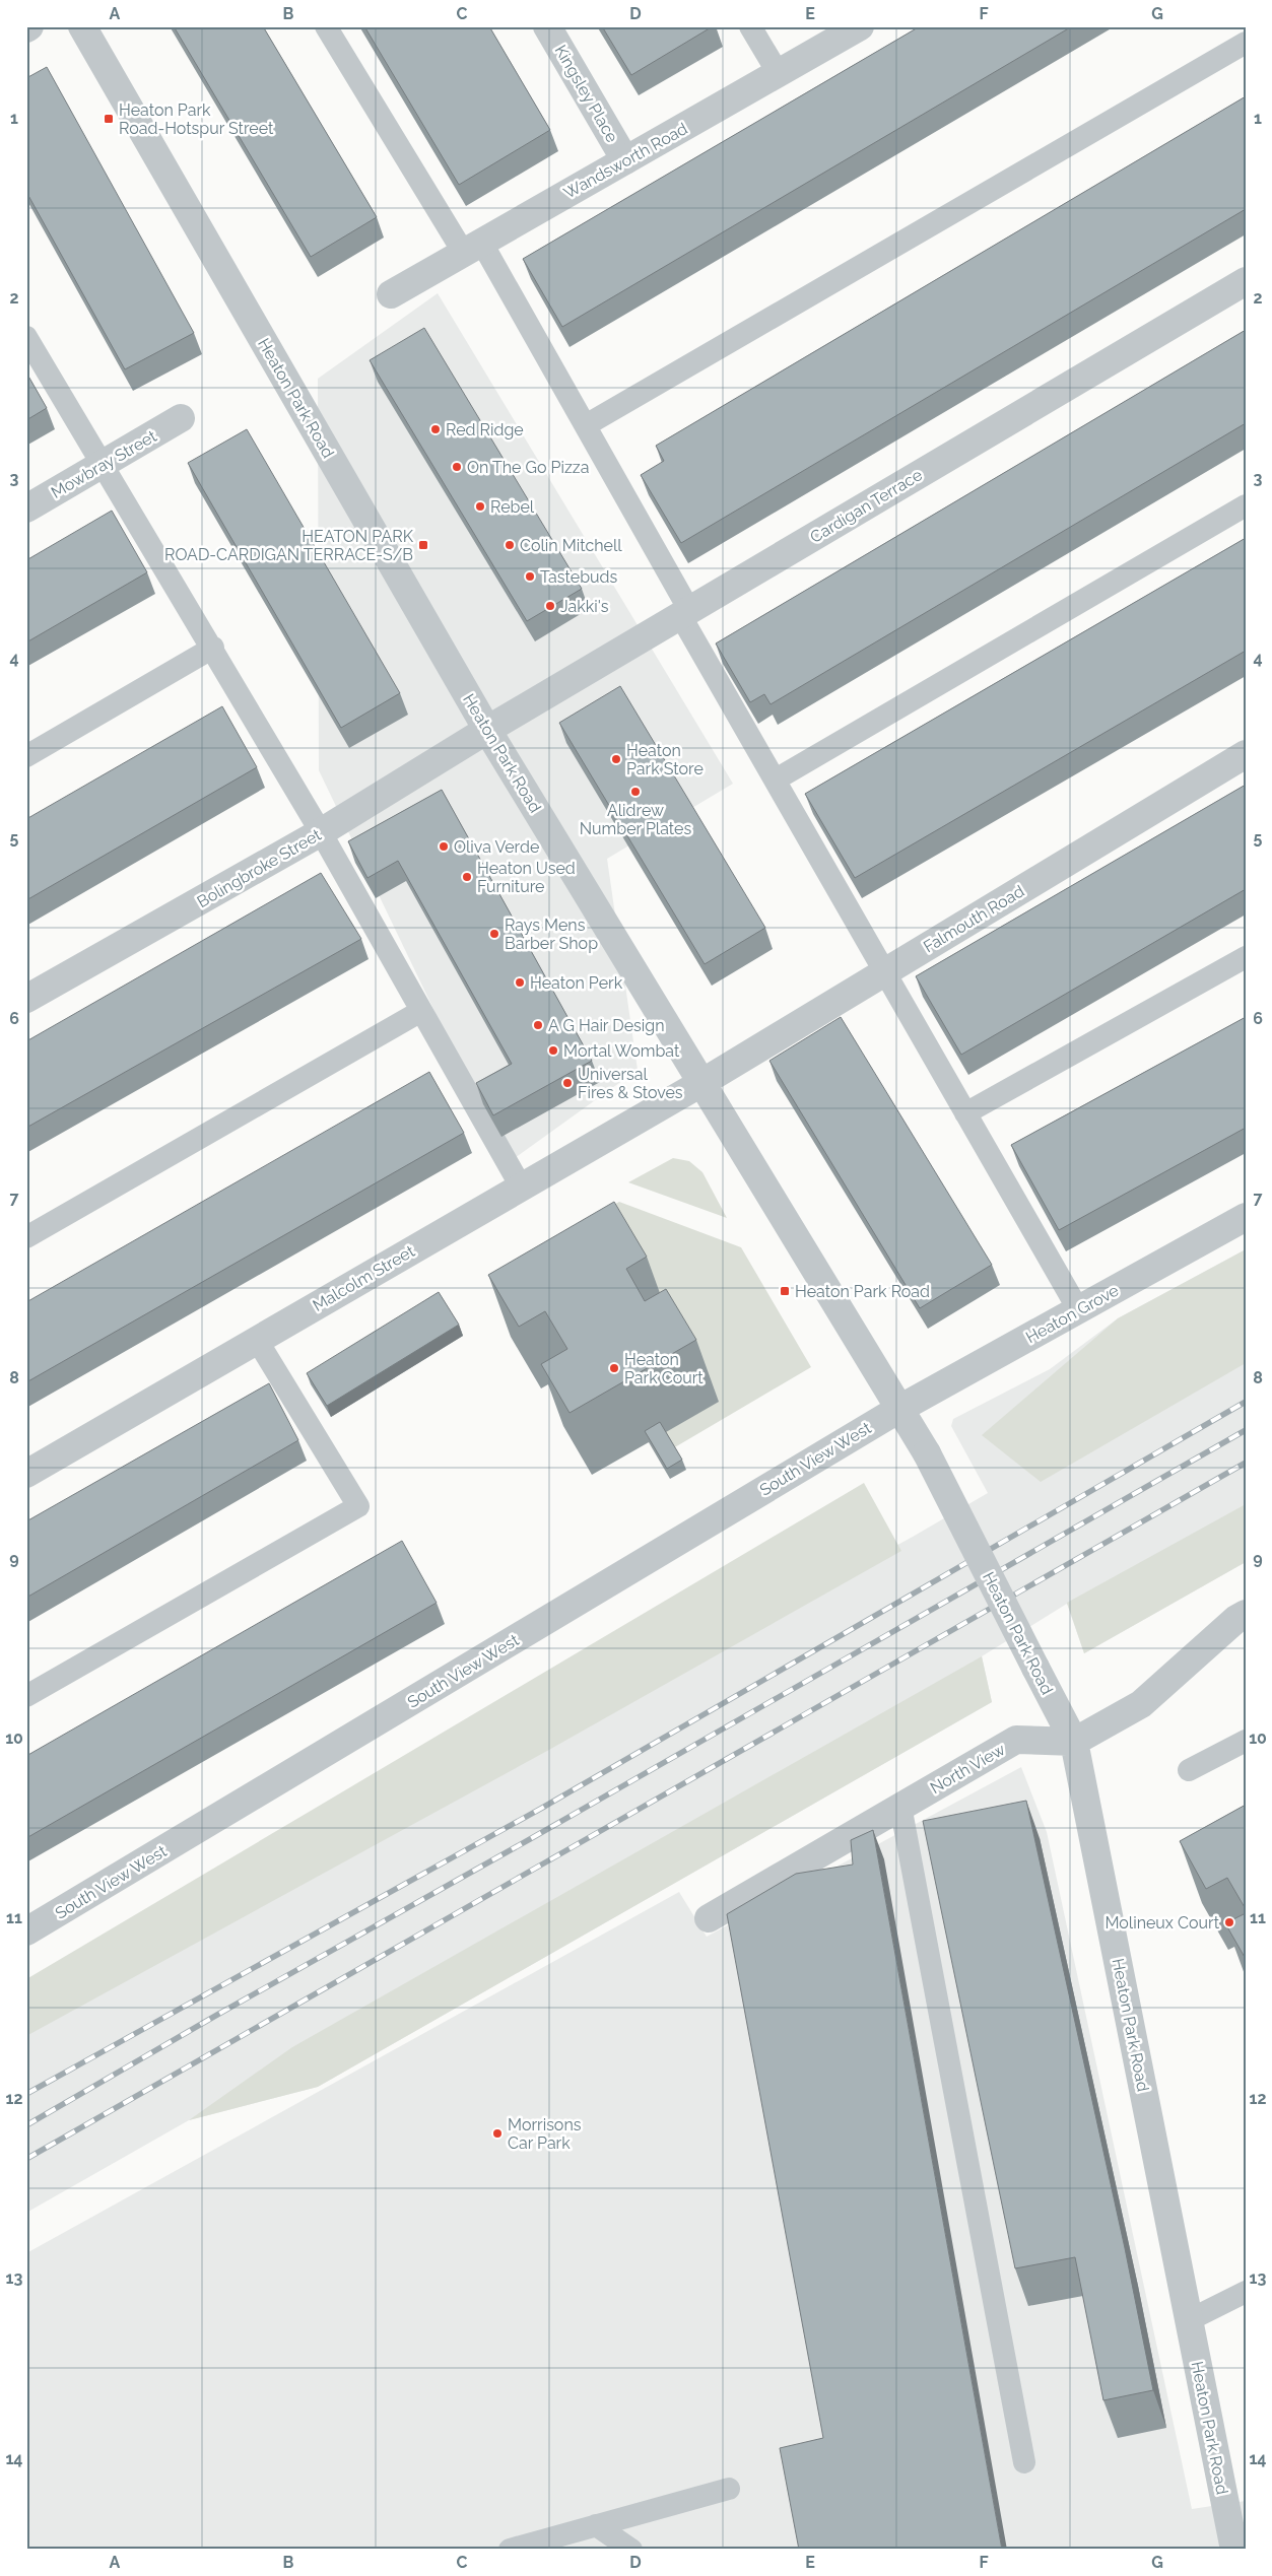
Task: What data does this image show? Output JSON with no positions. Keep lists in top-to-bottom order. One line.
{"streets":{"street":["Kingsley Place","Wandsworth Road","Heaton Park Road","Mowbray Street","Cardigan Terrace","Bolingbroke Street","Falmouth Road","Malcolm Street","Heaton Grove","South View West","North View"]},"crossings":[["Kingsley Place","Wandsworth Road"],["Heaton Park Road","Cardigan Terrace"],["Heaton Park Road","Bolingbroke Street"],["Heaton Park Road","Falmouth Road"],["Heaton Park Road","Malcolm Street"],["Heaton Park Road","Heaton Grove"],["Heaton Park Road","South View West"],["Heaton Park Road","North View"],["Cardigan Terrace","Bolingbroke Street"],["Falmouth Road","Malcolm Street"],["Heaton Grove","South View West"]],"places":{"transit":["Heaton Park Road-Hotspur Street","HEATON PARK ROAD-CARDIGAN TERRACE-S/B","Heaton Park Road"],"other":["Red Ridge","On The Go Pizza","Rebel","Colin Mitchell","Tastebuds","Jakki's","Heaton Park Store","Alidrew Number Plates","Oliva Verde","Heaton Used Furniture","Rays Mens Barber Shop","Heaton Perk","A G Hair Design","Mortal Wombat","Universal Fires & Stoves","Heaton Park Court","Molineux Court","Morrisons Car Park"]},"grid":{"columns":["A","B","C","D","E","F","G"],"rows":["1","2","3","4","5","6","7","8","9","10","11","12","13","14"]}}
